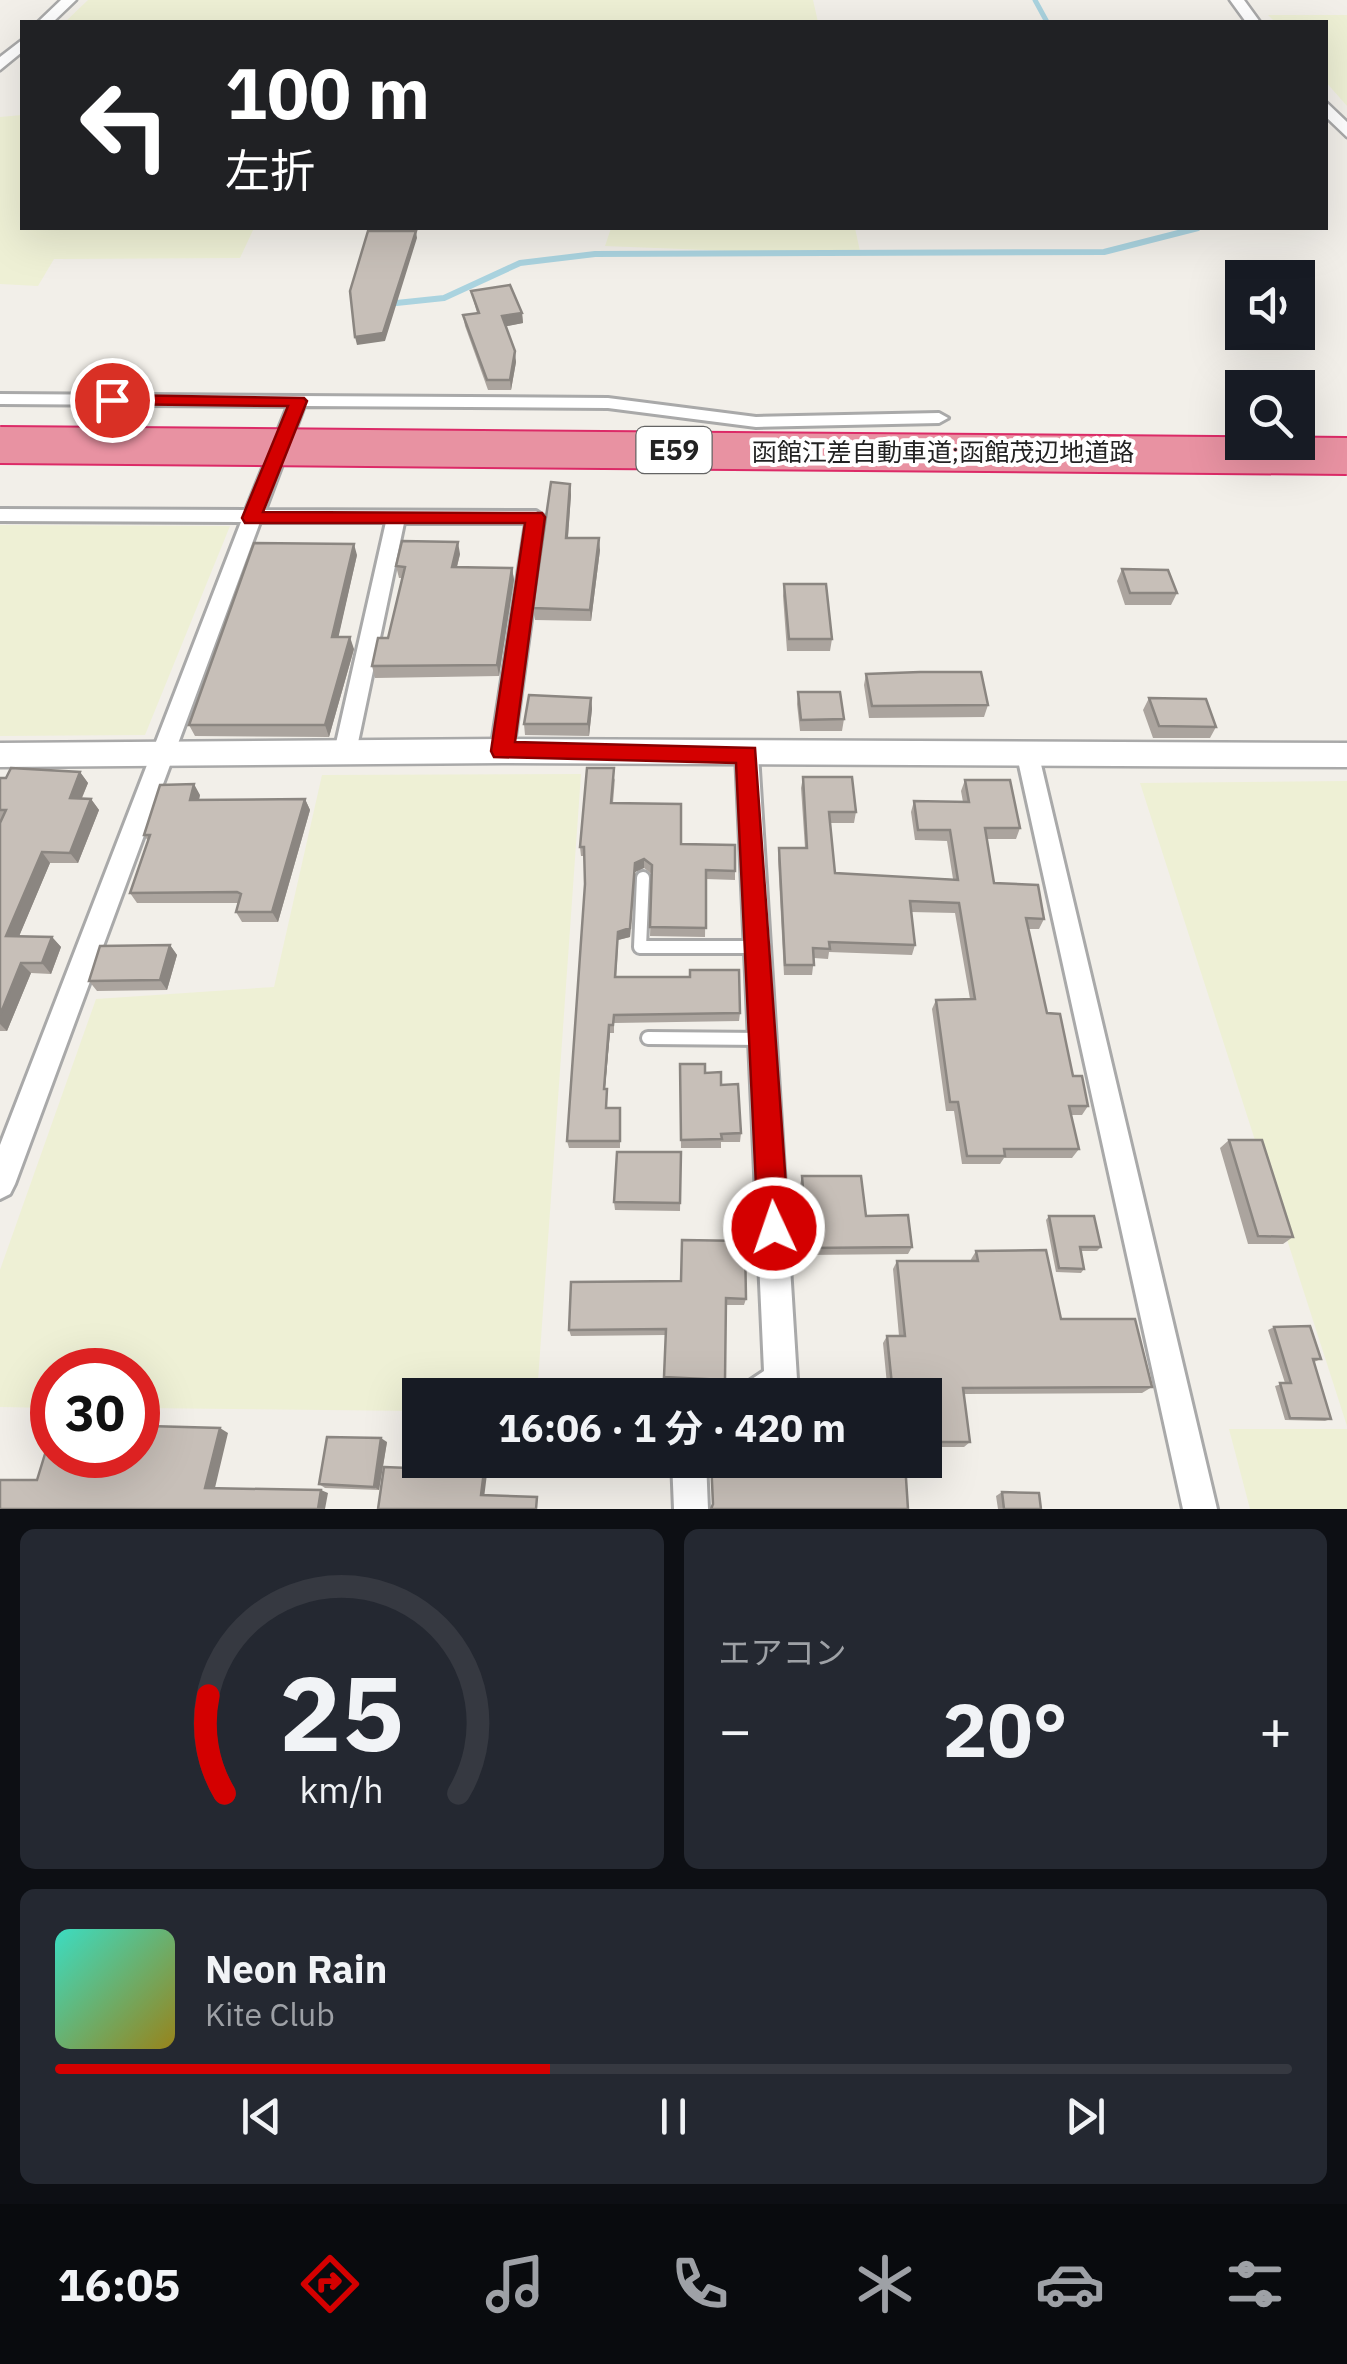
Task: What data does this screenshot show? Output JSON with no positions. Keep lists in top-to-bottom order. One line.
{"streets":{"highway":["E59","函館江差自動車道;函館茂辺地道路"]},"page":{"turn":["100 m","左折"],"limit":"30","trip":"16:06 · 1 分 · 420 m","tile":"エアコン","heat":["−","20°","+"],"song":["Neon Rain","Kite Club"],"tabs":"16:05","gauge":["25","km/h"]}}
